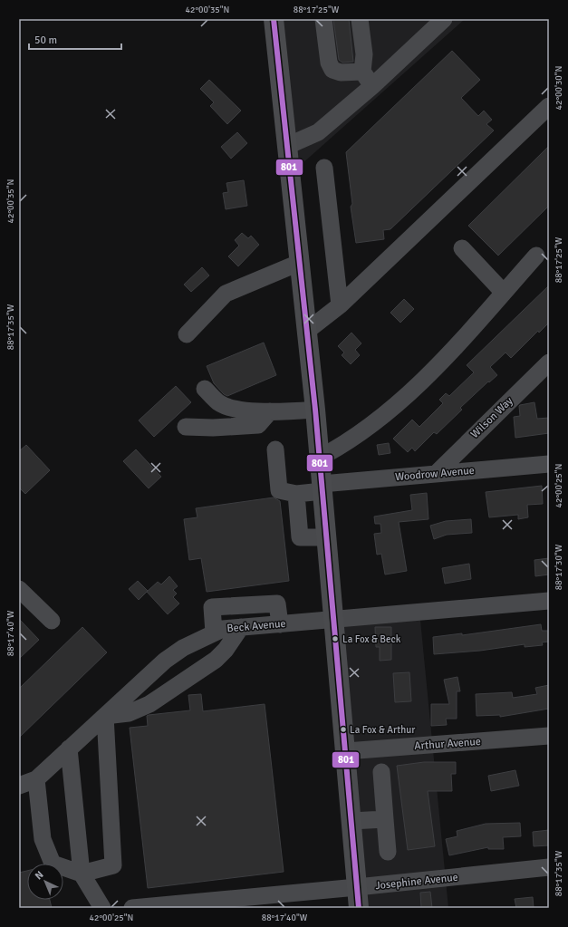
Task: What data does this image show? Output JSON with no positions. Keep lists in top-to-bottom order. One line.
{"streets":{"street":["Wilson Way","Woodrow Avenue","Beck Avenue","Arthur Avenue","Josephine Avenue"]},"crossings":[["Wilson Way","Woodrow Avenue"]],"places":["La Fox & Beck","La Fox & Arthur"],"lines":["transit line 801"],"scale_bar":"50 m","north":"top left","coordinates":["42°00'35\"N","88°17'25\"W","42°00'30\"N","88°17'35\"W","42°00'25\"N","88°17'30\"W","88°17'40\"W"]}
